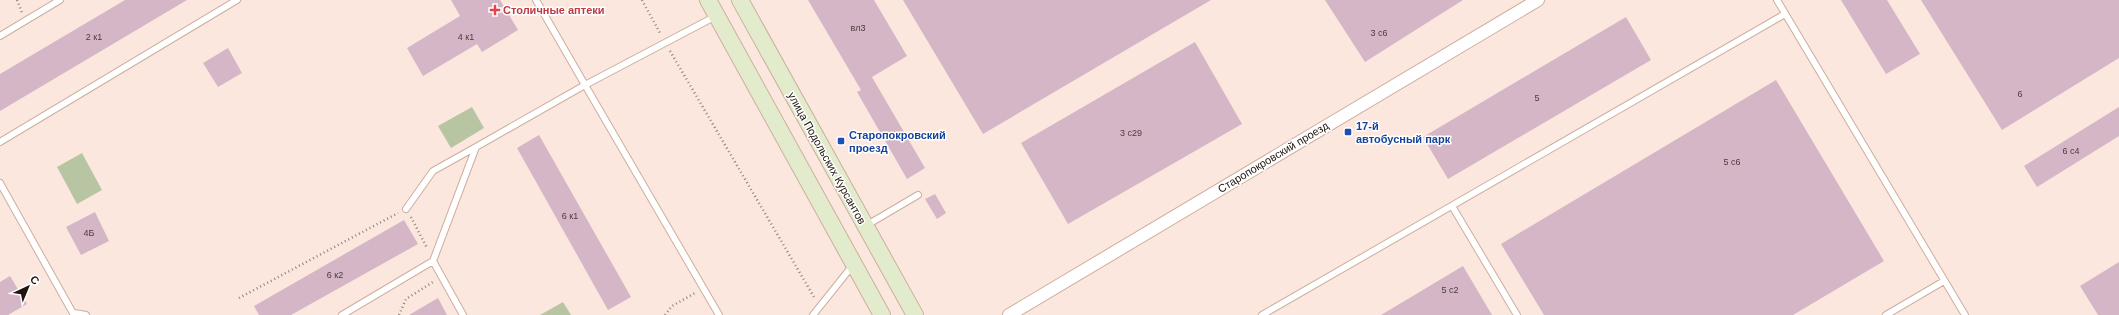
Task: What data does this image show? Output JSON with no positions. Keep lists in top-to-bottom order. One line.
{"streets":{"main road":["улица Подольских Курсантов"],"street":["Старопокровский проезд"]},"places":{"health":["Столичные аптеки"],"transit":["17-й автобусный парк","Старопокровский проезд"]},"house_numbers":["вл3","3 с6","2 к1","4 к1","6","5","3 с29","6 с4","5 с6","6 к1","4Б","6 к2","5 с2"],"north":"top right"}
